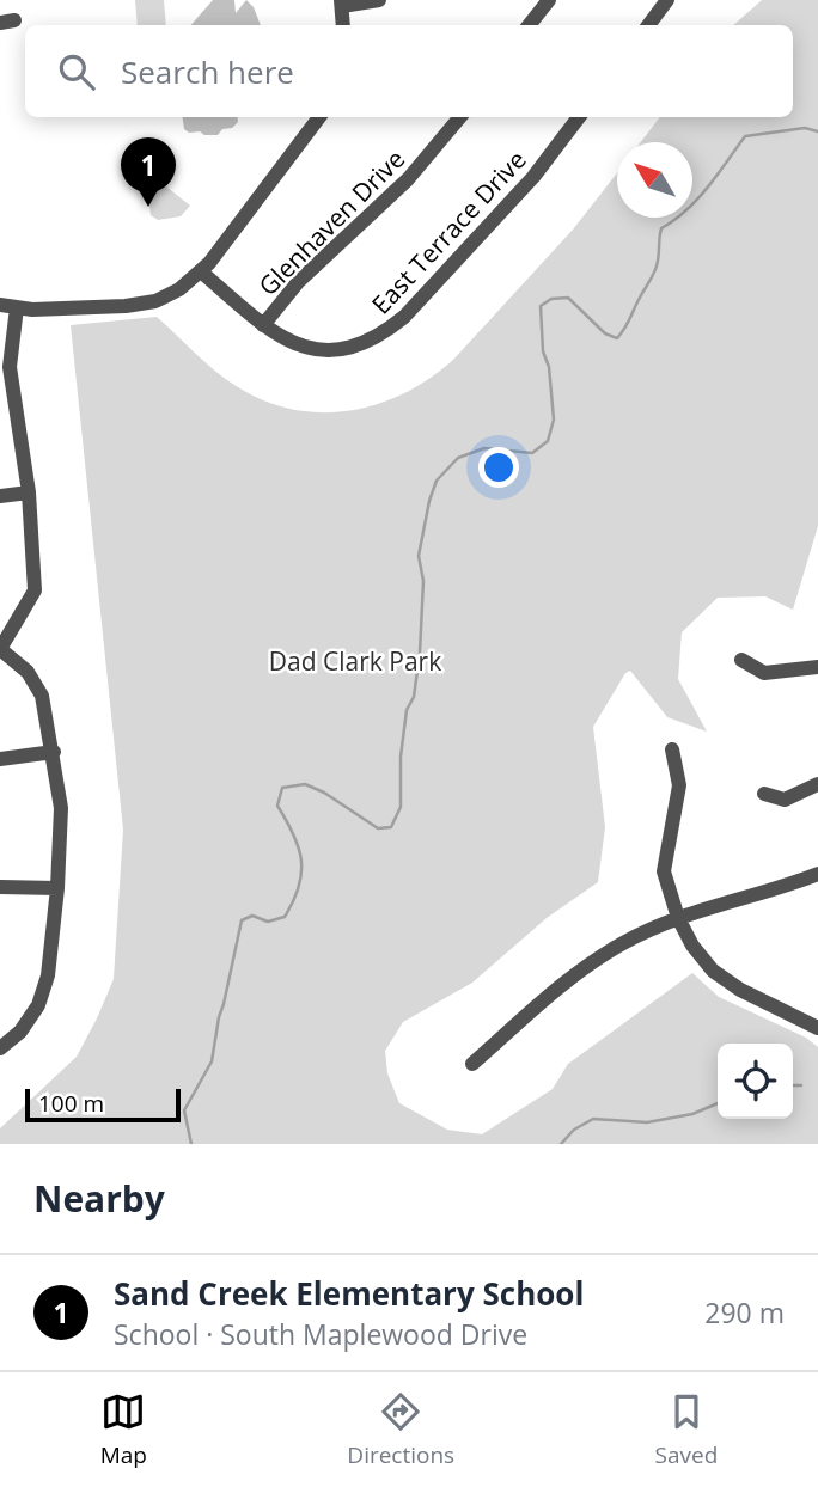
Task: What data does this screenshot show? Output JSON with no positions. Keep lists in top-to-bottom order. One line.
{"streets":{"street":["Glenhaven Drive","East Terrace Drive"]},"crossings":[["Glenhaven Drive","East Terrace Drive"]],"parks":["Dad Clark Park"],"scale_bar":"100 m","north":"top left","page":{"search":"Search here","pins":"1","scale":"100 m","heading":"Nearby","list":[{"mark":"1","name":"Sand Creek Elementary School","note":"School · South Maplewood Drive","value":"290 m"}],"nav":["Map","Directions","Saved"]}}
